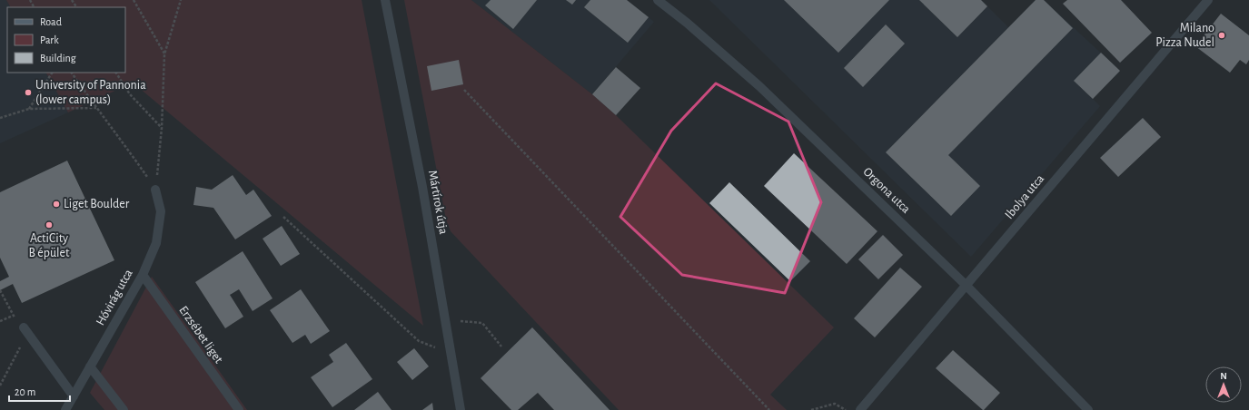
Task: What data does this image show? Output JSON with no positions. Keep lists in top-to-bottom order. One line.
{"streets":{"street":["Orgona utca","Ibolya utca","Mártírok útja","Hóvirág utca","Erzsébet liget"]},"crossings":[["Orgona utca","Ibolya utca"],["Hóvirág utca","Erzsébet liget"]],"places":["Milano Pizza Nudel","University of Pannonia (lower campus)","Liget Boulder","ActiCity B épület"],"legend":["Road","Park","Building"],"scale_bar":"20 m","north":"top"}
